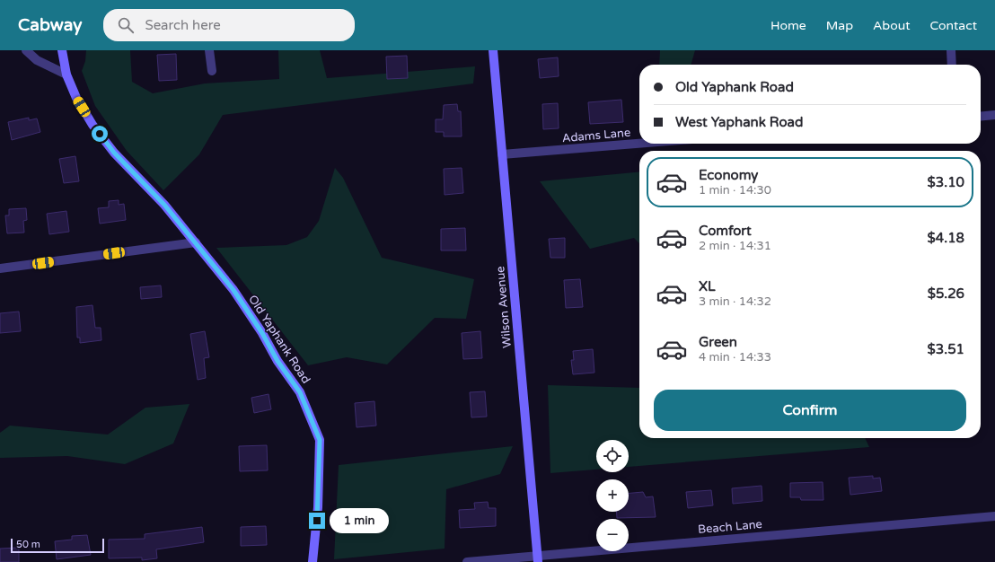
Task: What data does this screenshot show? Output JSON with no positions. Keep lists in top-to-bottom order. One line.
{"streets":{"street":["Adams Lane","Wilson Avenue","Old Yaphank Road","Beach Lane"]},"crossings":[["Adams Lane","Wilson Avenue"],["Wilson Avenue","Beach Lane"]],"scale_bar":"50 m","page":{"header":"Cabway","search":"Search here","nav":["Home","Map","About","Contact"],"banner":["Old Yaphank Road","West Yaphank Road"],"list":[{"name":"Economy","note":"1 min · 14:30","value":"$3.10"},{"name":"Comfort","note":"2 min · 14:31","value":"$4.18"},{"name":"XL","note":"3 min · 14:32","value":"$5.26"},{"name":"Green","note":"4 min · 14:33","value":"$3.51"}],"buttons":"Confirm","map_buttons":["+","−"],"bubble":"1 min","scale":"50 m"}}
